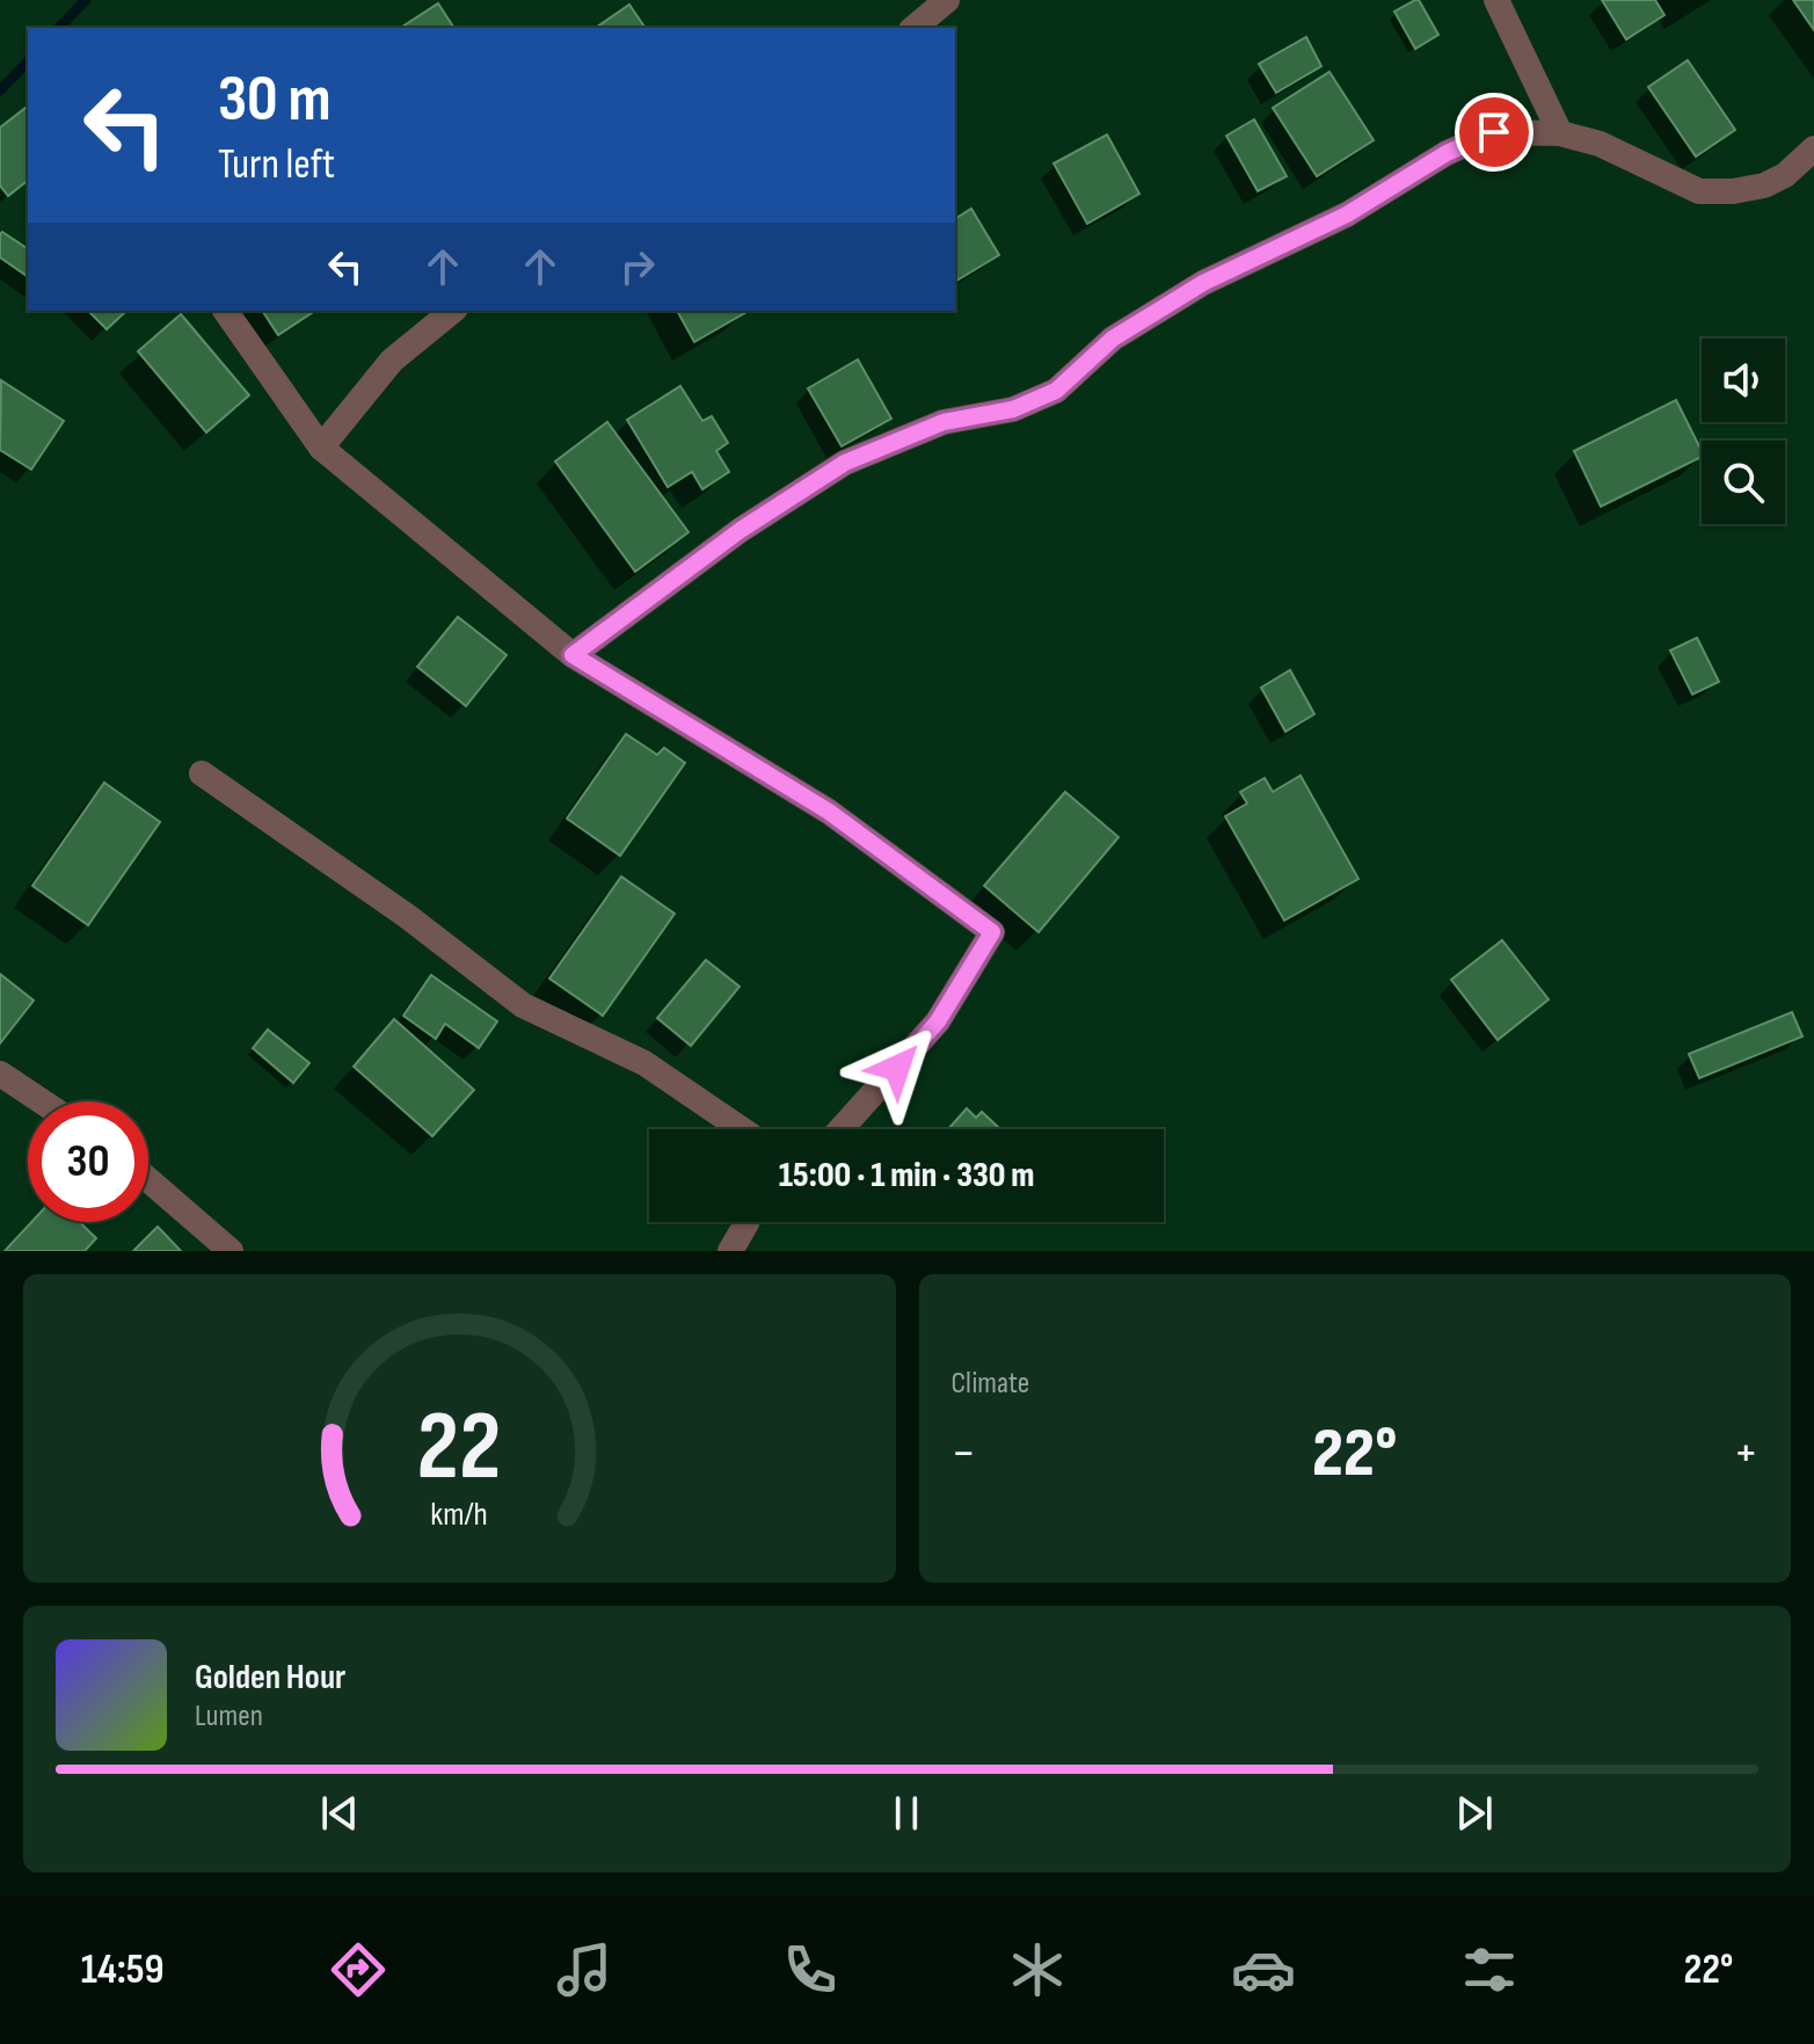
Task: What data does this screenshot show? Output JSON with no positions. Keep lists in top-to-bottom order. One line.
{"page":{"turn":["30 m","Turn left"],"limit":"30","trip":"15:00 · 1 min · 330 m","tile":"Climate","heat":["−","22°","+"],"song":["Golden Hour","Lumen"],"tabs":["14:59","22°"],"gauge":["22","km/h"]}}
